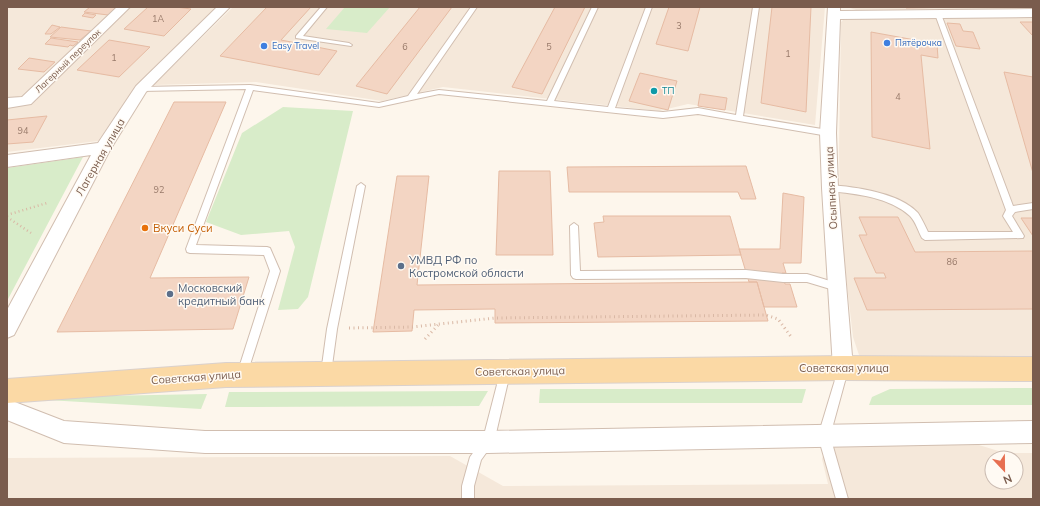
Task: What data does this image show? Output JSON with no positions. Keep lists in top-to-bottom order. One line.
{"streets":{"main road":["Советская улица"],"street":["Лагерный переулок","Лагерная улица","Осыпная улица"]},"crossings":[["Осыпная улица","Советская улица"]],"places":["Пятёрочка","Easy Travel","ТП","Вкуси Суси","УМВД РФ по Костромской области","Московский кредитный банк"],"house_numbers":["1А","3","6","5","1","1","4","94","92","86"],"north":"bottom"}
